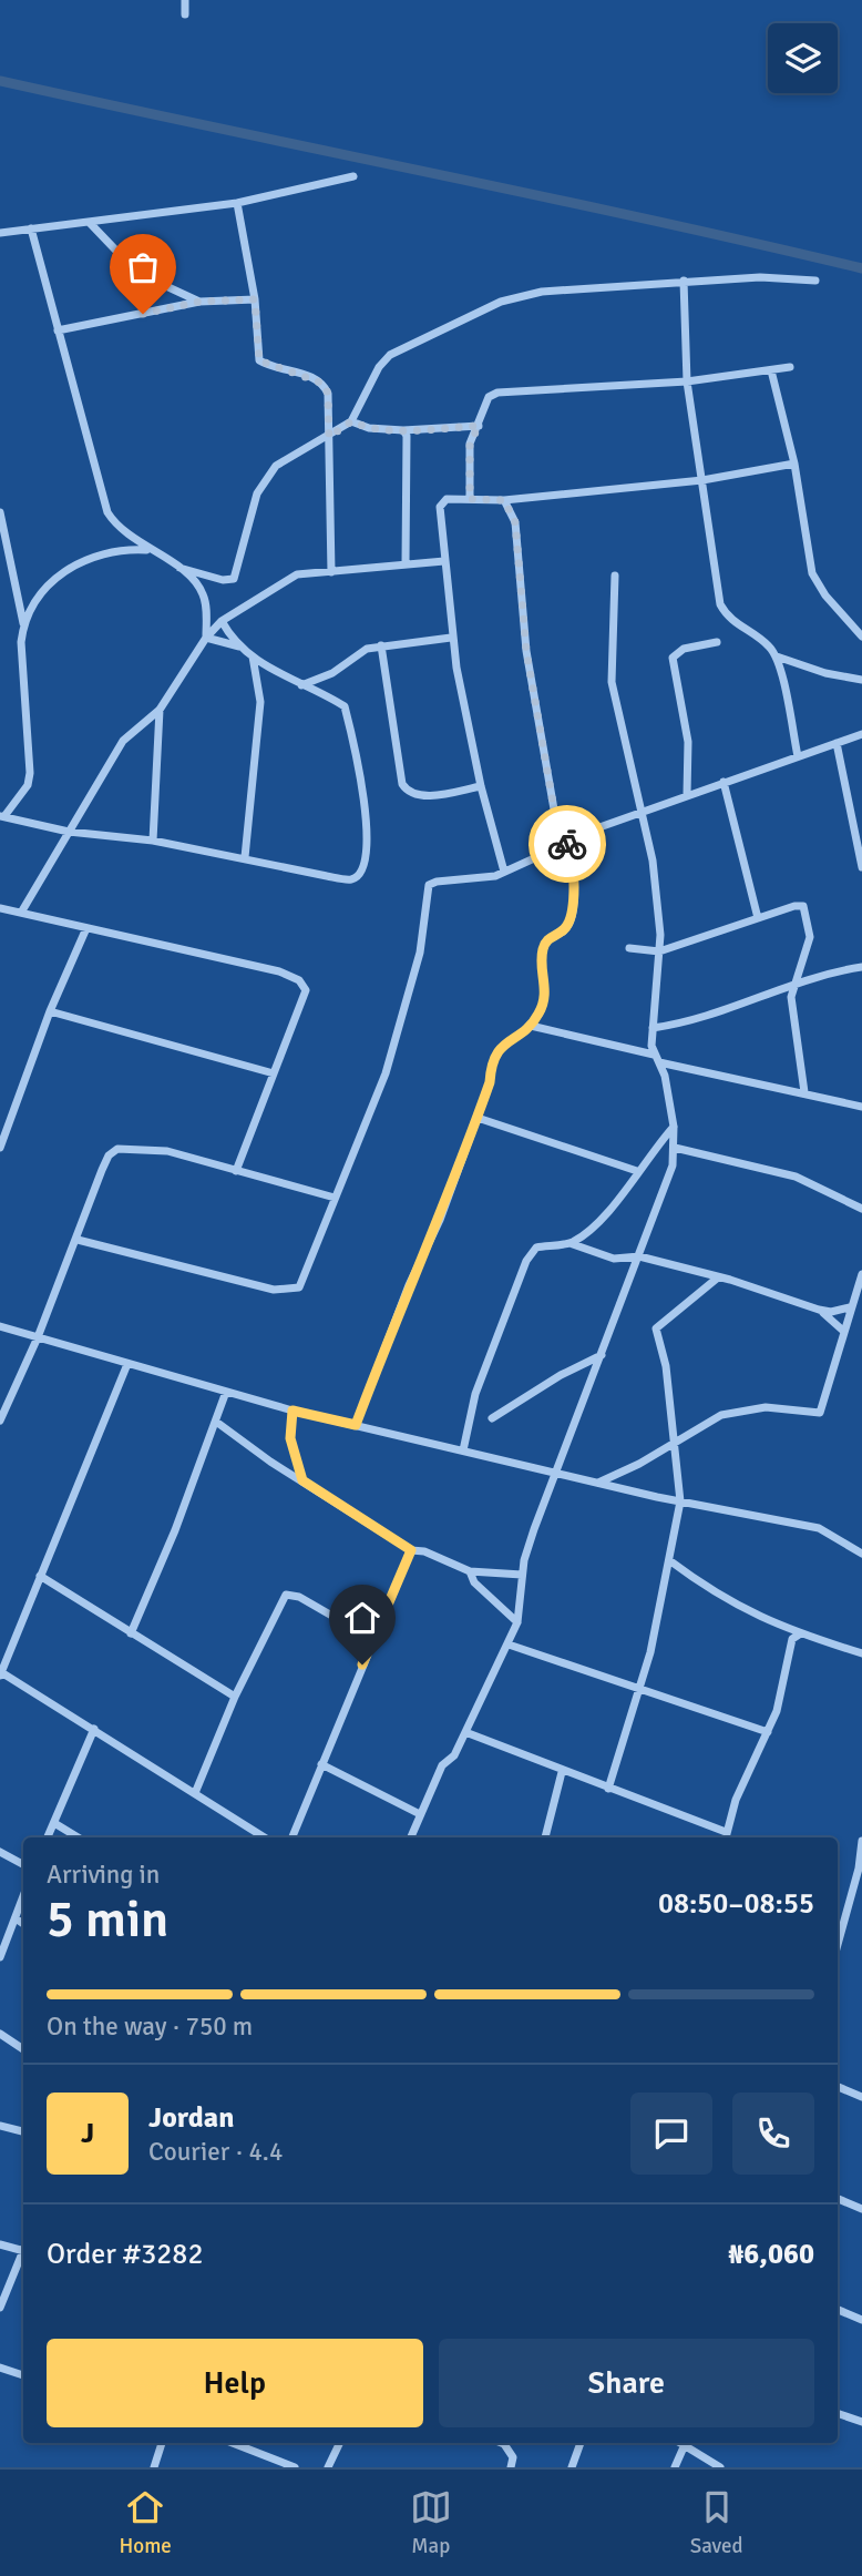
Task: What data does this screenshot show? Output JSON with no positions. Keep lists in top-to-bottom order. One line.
{"page":{"heading":["5 min","Arriving in","08:50–08:55"],"panel":["Jordan","Courier · 4.4","Order #3282","₦6,060"],"bar":"On the way · 750 m","round":"J","buttons":["Help","Share"],"tabs":["Home","Map","Saved"]}}
